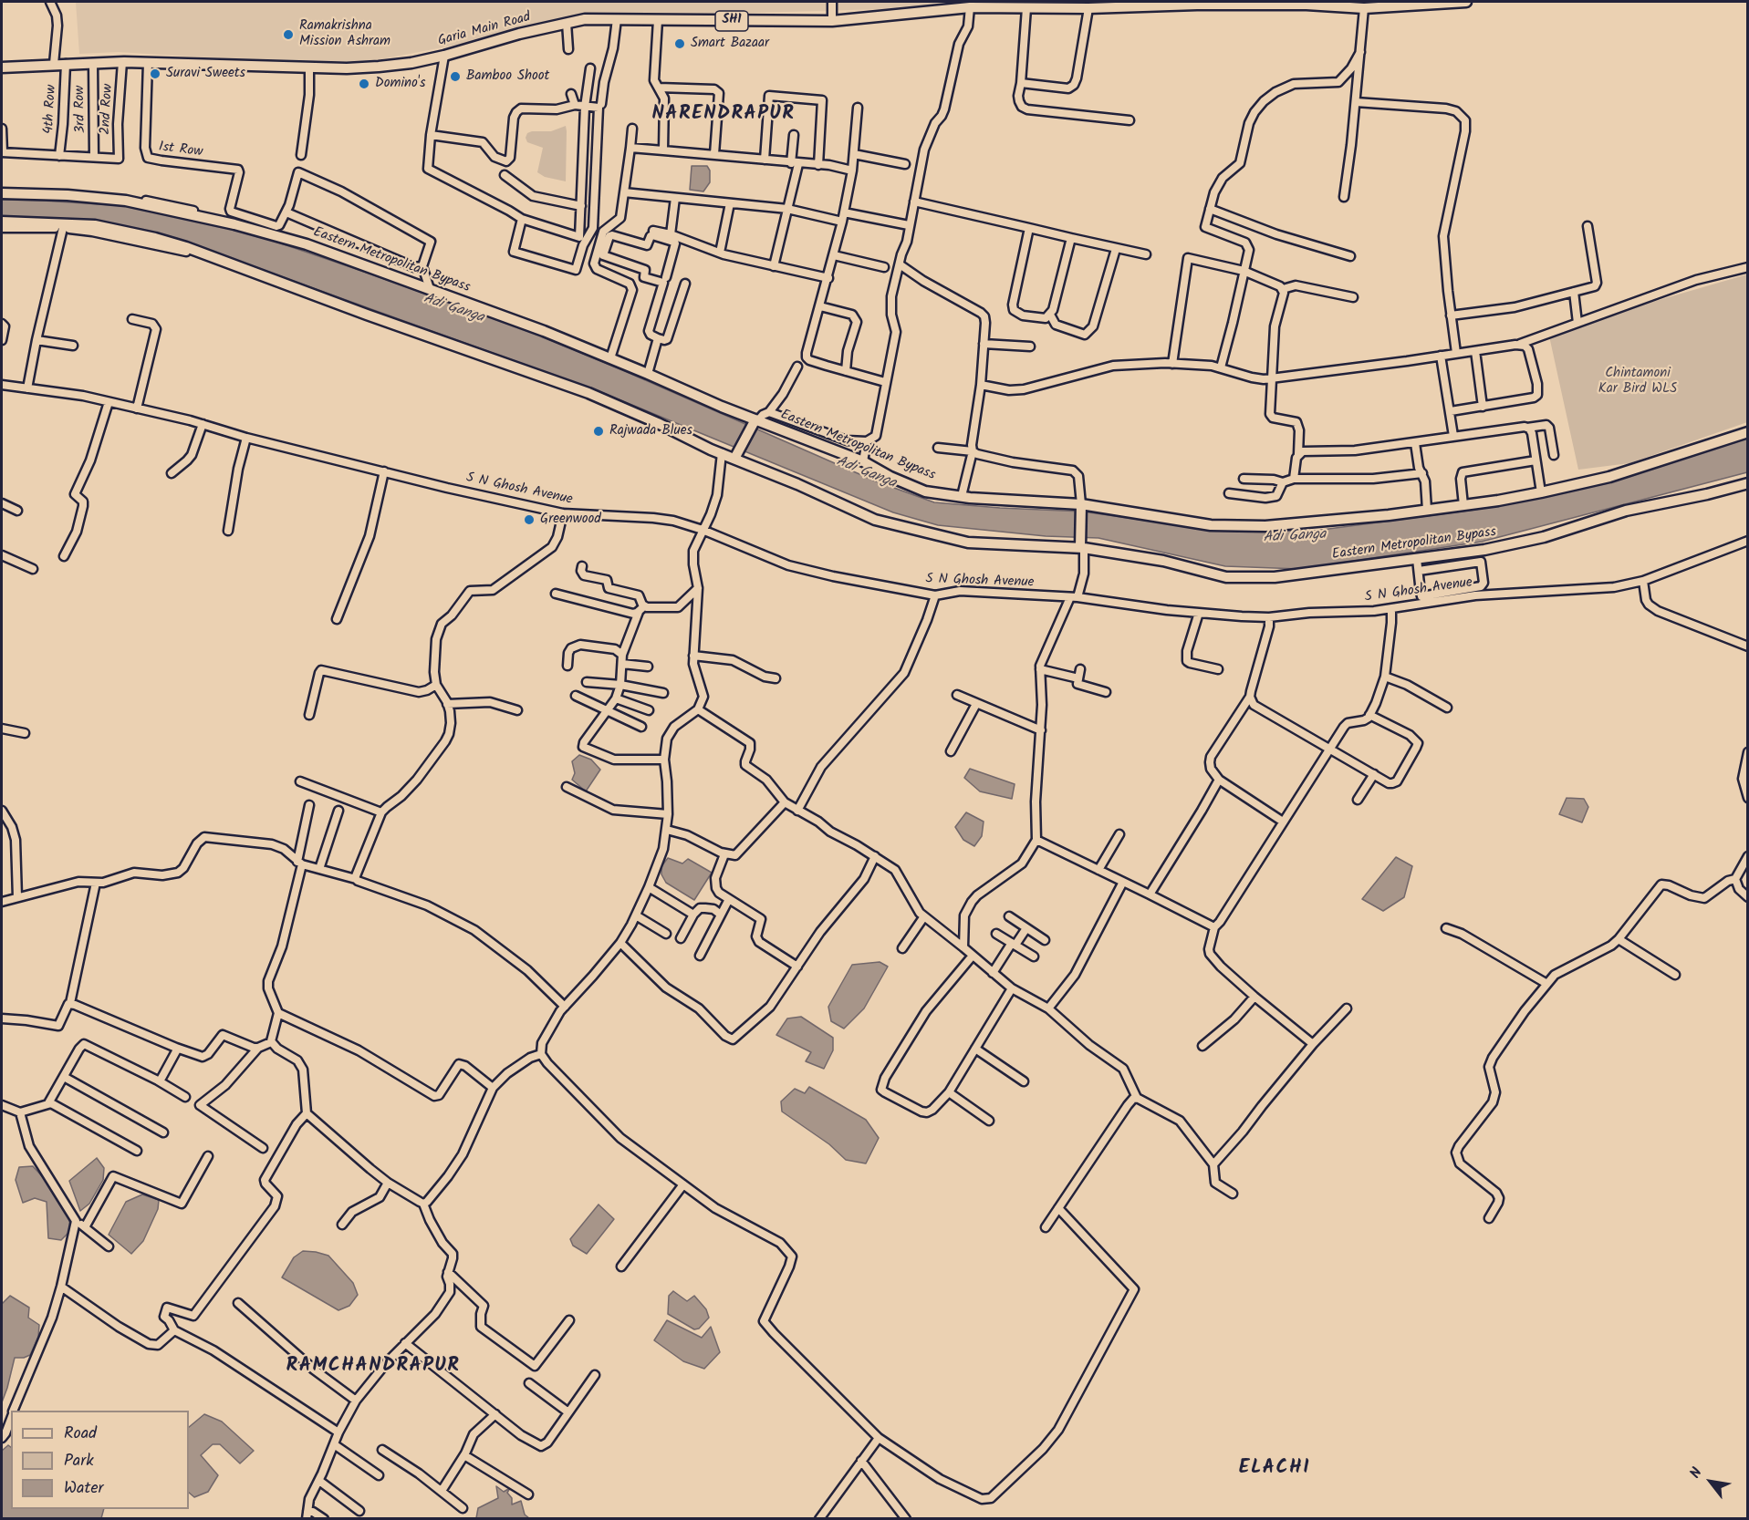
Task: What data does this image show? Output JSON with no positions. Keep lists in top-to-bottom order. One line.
{"streets":{"main road":["SH1","Garia Main Road","Eastern Metropolitan Bypass"],"street":["4th Row","3rd Row","2nd Row","1st Row","S N Ghosh Avenue"]},"crossings":[["Garia Main Road","4th Row"],["Garia Main Road","3rd Row"],["Garia Main Road","2nd Row"],["Garia Main Road","1st Row"],["3rd Row","2nd Row"]],"districts":["NARENDRAPUR","RAMCHANDRAPUR","ELACHI"],"water":["Adi Ganga"],"parks":["Chintamoni Kar Bird WLS"],"places":["Ramakrishna Mission Ashram","Smart Bazaar","Suravi Sweets","Bamboo Shoot","Domino's","Rajwada Blues","Greenwood"],"legend":["Road","Park","Water"],"north":"top left"}
